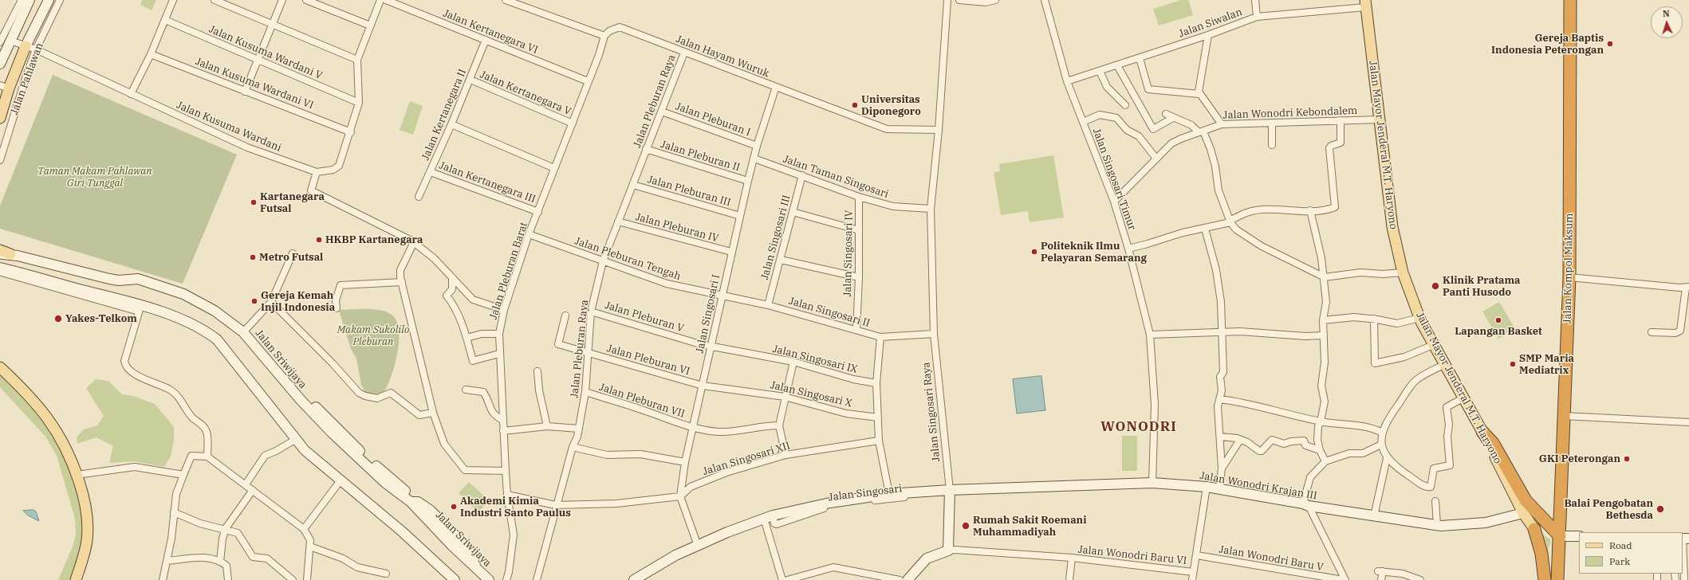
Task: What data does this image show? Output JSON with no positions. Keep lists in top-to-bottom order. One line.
{"streets":{"highway":["Jalan Mayor Jenderal M.T. Haryono","Jalan Kompol Maksum"],"main road":["Jalan Pahlawan","Jalan Sriwijaya","Jalan Wonodri Krajan III"],"street":["Jalan Siwalan","Jalan Kertanegara VI","Jalan Kusuma Wardani V","Jalan Hayam Wuruk","Jalan Kusuma Wardani VI","Jalan Kertanegara V","Jalan Pleburan Raya","Jalan Wonodri Kebondalem","Jalan Kertanegara II","Jalan Pleburan I","Jalan Kusuma Wardani","Jalan Pleburan II","Jalan Taman Singosari","Jalan Singosari Timur","Jalan Kertanegara III","Jalan Pleburan III","Jalan Pleburan IV","Jalan Singosari III","Jalan Singosari IV","Jalan Pleburan Tengah","Jalan Pleburan Barat","Jalan Singosari II","Jalan Singosari I","Jalan Pleburan V","Jalan Singosari IX","Jalan Pleburan VI","Jalan Singosari X","Jalan Pleburan VII","Jalan Singosari Raya","Jalan Singosari XII","Jalan Singosari","Jalan Wonodri Baru VI","Jalan Wonodri Baru V"]},"crossings":[["Jalan Siwalan","Jalan Mayor Jenderal M.T. Haryono"],["Jalan Siwalan","Jalan Singosari Timur"],["Jalan Kertanegara VI","Jalan Kertanegara II"],["Jalan Kertanegara VI","Jalan Pleburan Barat"],["Jalan Kusuma Wardani V","Jalan Kusuma Wardani"],["Jalan Hayam Wuruk","Jalan Pleburan Raya"],["Jalan Hayam Wuruk","Jalan Pleburan Barat"],["Jalan Hayam Wuruk","Jalan Singosari I"],["Jalan Hayam Wuruk","Jalan Singosari Raya"],["Jalan Pahlawan","Jalan Kusuma Wardani"],["Jalan Kusuma Wardani VI","Jalan Kusuma Wardani"],["Jalan Kertanegara V","Jalan Kertanegara II"],["Jalan Kertanegara V","Jalan Pleburan Barat"],["Jalan Pleburan Raya","Jalan Pleburan I"],["Jalan Pleburan Raya","Jalan Pleburan II"],["Jalan Pleburan Raya","Jalan Pleburan III"],["Jalan Pleburan Raya","Jalan Pleburan IV"],["Jalan Pleburan Raya","Jalan Pleburan Tengah"],["Jalan Pleburan Raya","Jalan Pleburan V"],["Jalan Pleburan Raya","Jalan Pleburan VI"],["Jalan Pleburan Raya","Jalan Pleburan VII"],["Jalan Wonodri Kebondalem","Jalan Mayor Jenderal M.T. Haryono"],["Jalan Wonodri Kebondalem","Jalan Singosari Timur"],["Jalan Kertanegara II","Jalan Kertanegara III"],["Jalan Pleburan I","Jalan Singosari I"],["Jalan Mayor Jenderal M.T. Haryono","Jalan Wonodri Krajan III"],["Jalan Pleburan II","Jalan Singosari I"],["Jalan Taman Singosari","Jalan Singosari III"],["Jalan Taman Singosari","Jalan Singosari IV"],["Jalan Taman Singosari","Jalan Singosari I"],["Jalan Taman Singosari","Jalan Singosari Raya"],["Jalan Singosari Timur","Jalan Wonodri Krajan III"],["Jalan Kertanegara III","Jalan Pleburan Barat"],["Jalan Pleburan III","Jalan Singosari I"],["Jalan Pleburan IV","Jalan Singosari I"],["Jalan Singosari III","Jalan Singosari II"],["Jalan Singosari IV","Jalan Singosari II"],["Jalan Pleburan Tengah","Jalan Pleburan Barat"],["Jalan Pleburan Tengah","Jalan Singosari II"],["Jalan Pleburan Tengah","Jalan Singosari I"],["Jalan Singosari II","Jalan Singosari I"],["Jalan Singosari II","Jalan Singosari Raya"],["Jalan Singosari I","Jalan Pleburan V"],["Jalan Singosari I","Jalan Singosari IX"],["Jalan Singosari I","Jalan Pleburan VI"],["Jalan Singosari I","Jalan Singosari X"],["Jalan Singosari I","Jalan Pleburan VII"],["Jalan Singosari I","Jalan Singosari XII"],["Jalan Pleburan V","Jalan Singosari IX"],["Jalan Pleburan VI","Jalan Singosari X"],["Jalan Singosari Raya","Jalan Wonodri Krajan III"],["Jalan Singosari Raya","Jalan Singosari"],["Jalan Wonodri Krajan III","Jalan Singosari"]],"districts":["WONODRI"],"parks":["Taman Makam Pahlawan Giri Tunggal","Makam Sukolilo Pleburan"],"places":["Gereja Baptis Indonesia Peterongan","Universitas Diponegoro","Kartanegara Futsal","HKBP Kartanegara","Politeknik Ilmu Pelayaran Semarang","Metro Futsal","Klinik Pratama Panti Husodo","Gereja Kemah Injil Indonesia","Yakes-Telkom","Lapangan Basket","SMP Maria Mediatrix","GKI Peterongan","Akademi Kimia Industri Santo Paulus","Balai Pengobatan Bethesda","Rumah Sakit Roemani Muhammadiyah"],"legend":["Road","Park"],"north":"top"}
